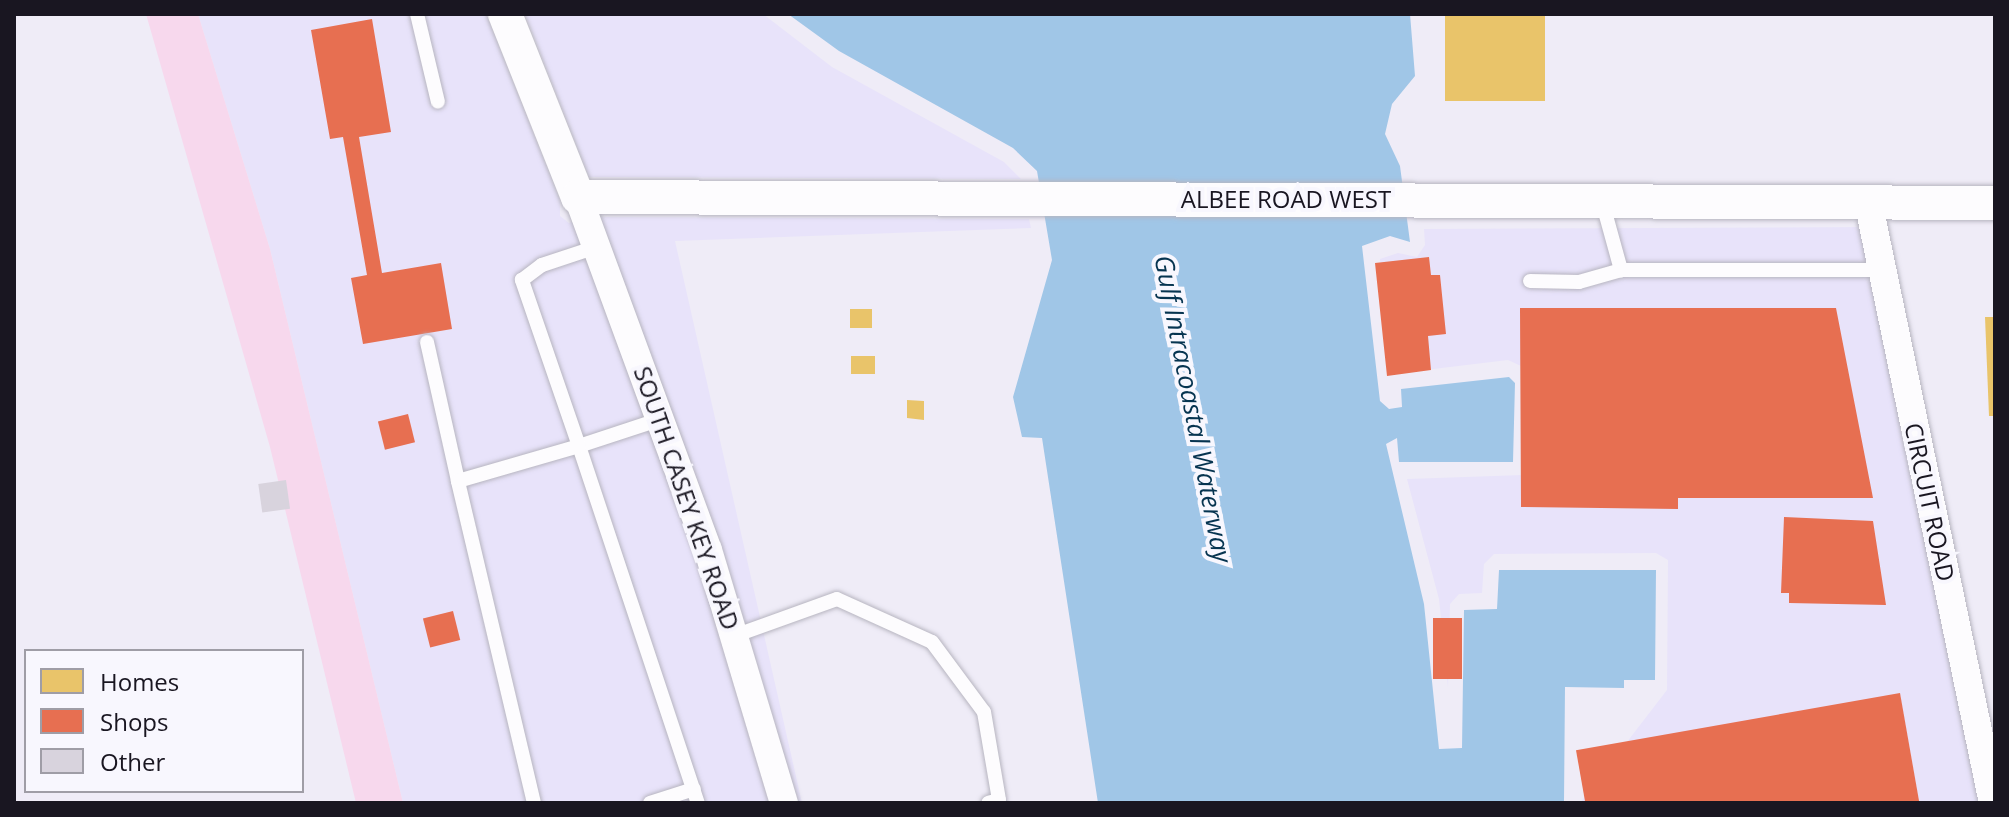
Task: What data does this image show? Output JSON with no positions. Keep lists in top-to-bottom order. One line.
{"streets":{"street":["ALBEE ROAD WEST","SOUTH CASEY KEY ROAD","CIRCUIT ROAD"]},"crossings":[["ALBEE ROAD WEST","SOUTH CASEY KEY ROAD"],["ALBEE ROAD WEST","CIRCUIT ROAD"]],"water":["Gulf Intracoastal Waterway"],"legend":["Homes","Shops","Other"]}
